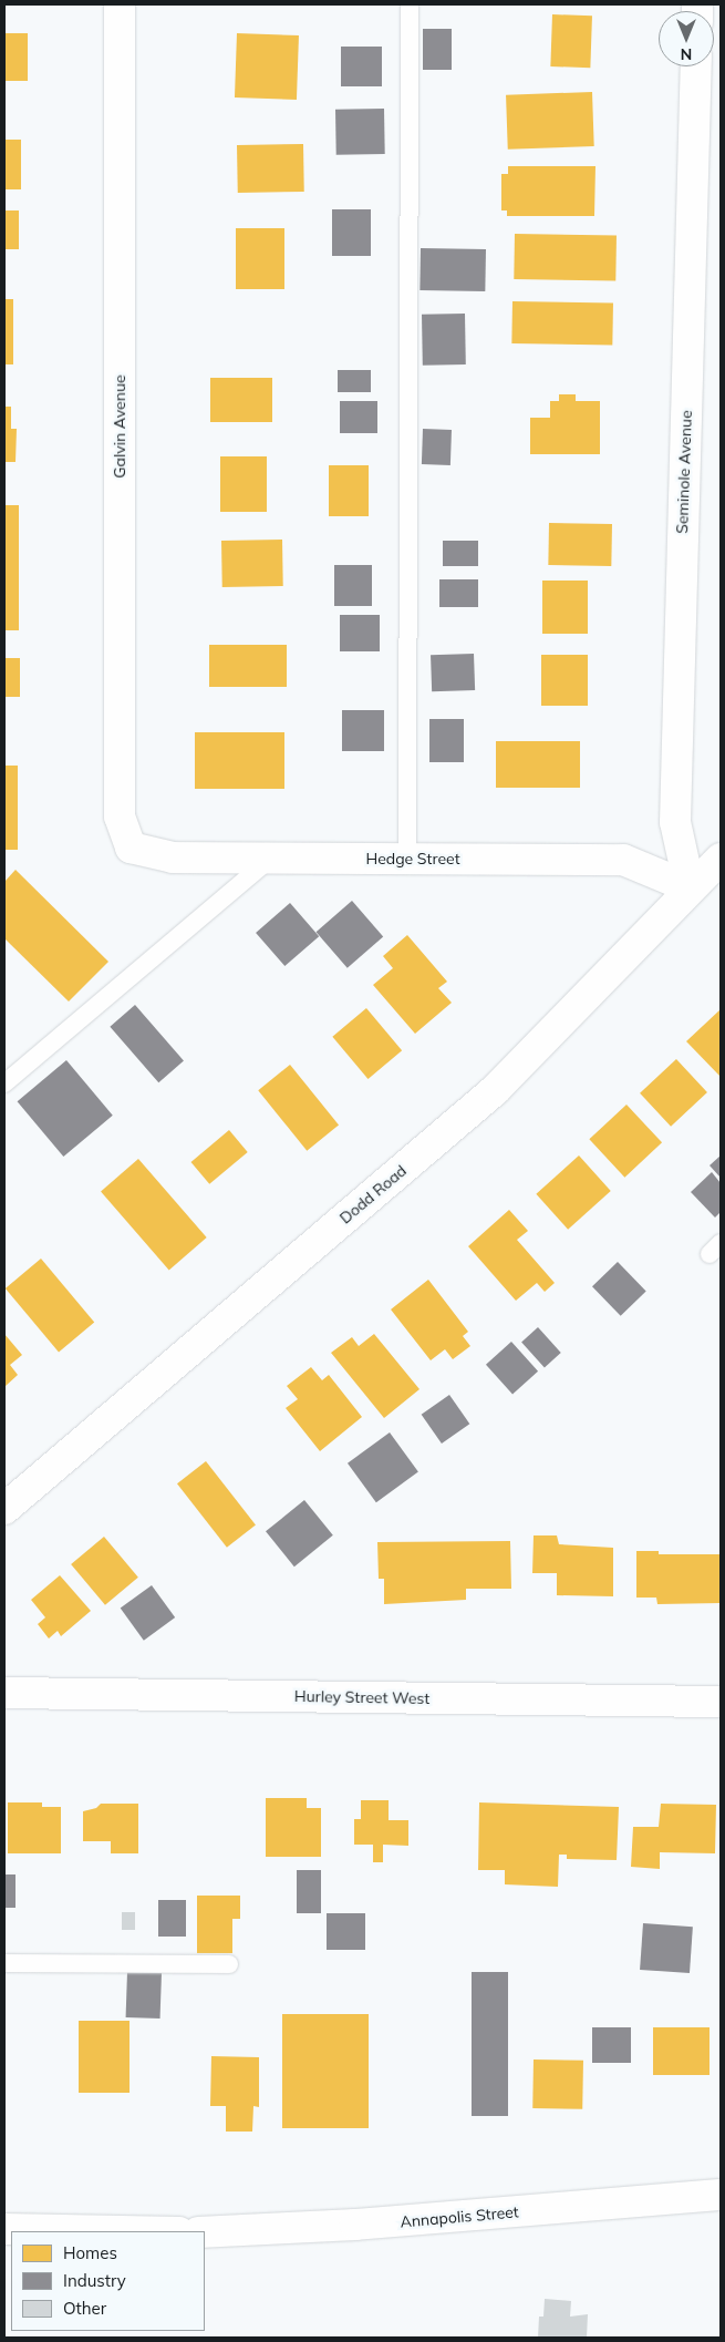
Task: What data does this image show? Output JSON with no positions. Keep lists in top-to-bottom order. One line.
{"streets":{"street":["Galvin Avenue","Seminole Avenue","Hedge Street","Dodd Road","Hurley Street West","Annapolis Street"]},"crossings":[["Galvin Avenue","Hedge Street"],["Seminole Avenue","Hedge Street"],["Seminole Avenue","Dodd Road"],["Hedge Street","Dodd Road"]],"legend":["Homes","Industry","Other"],"north":"bottom"}
